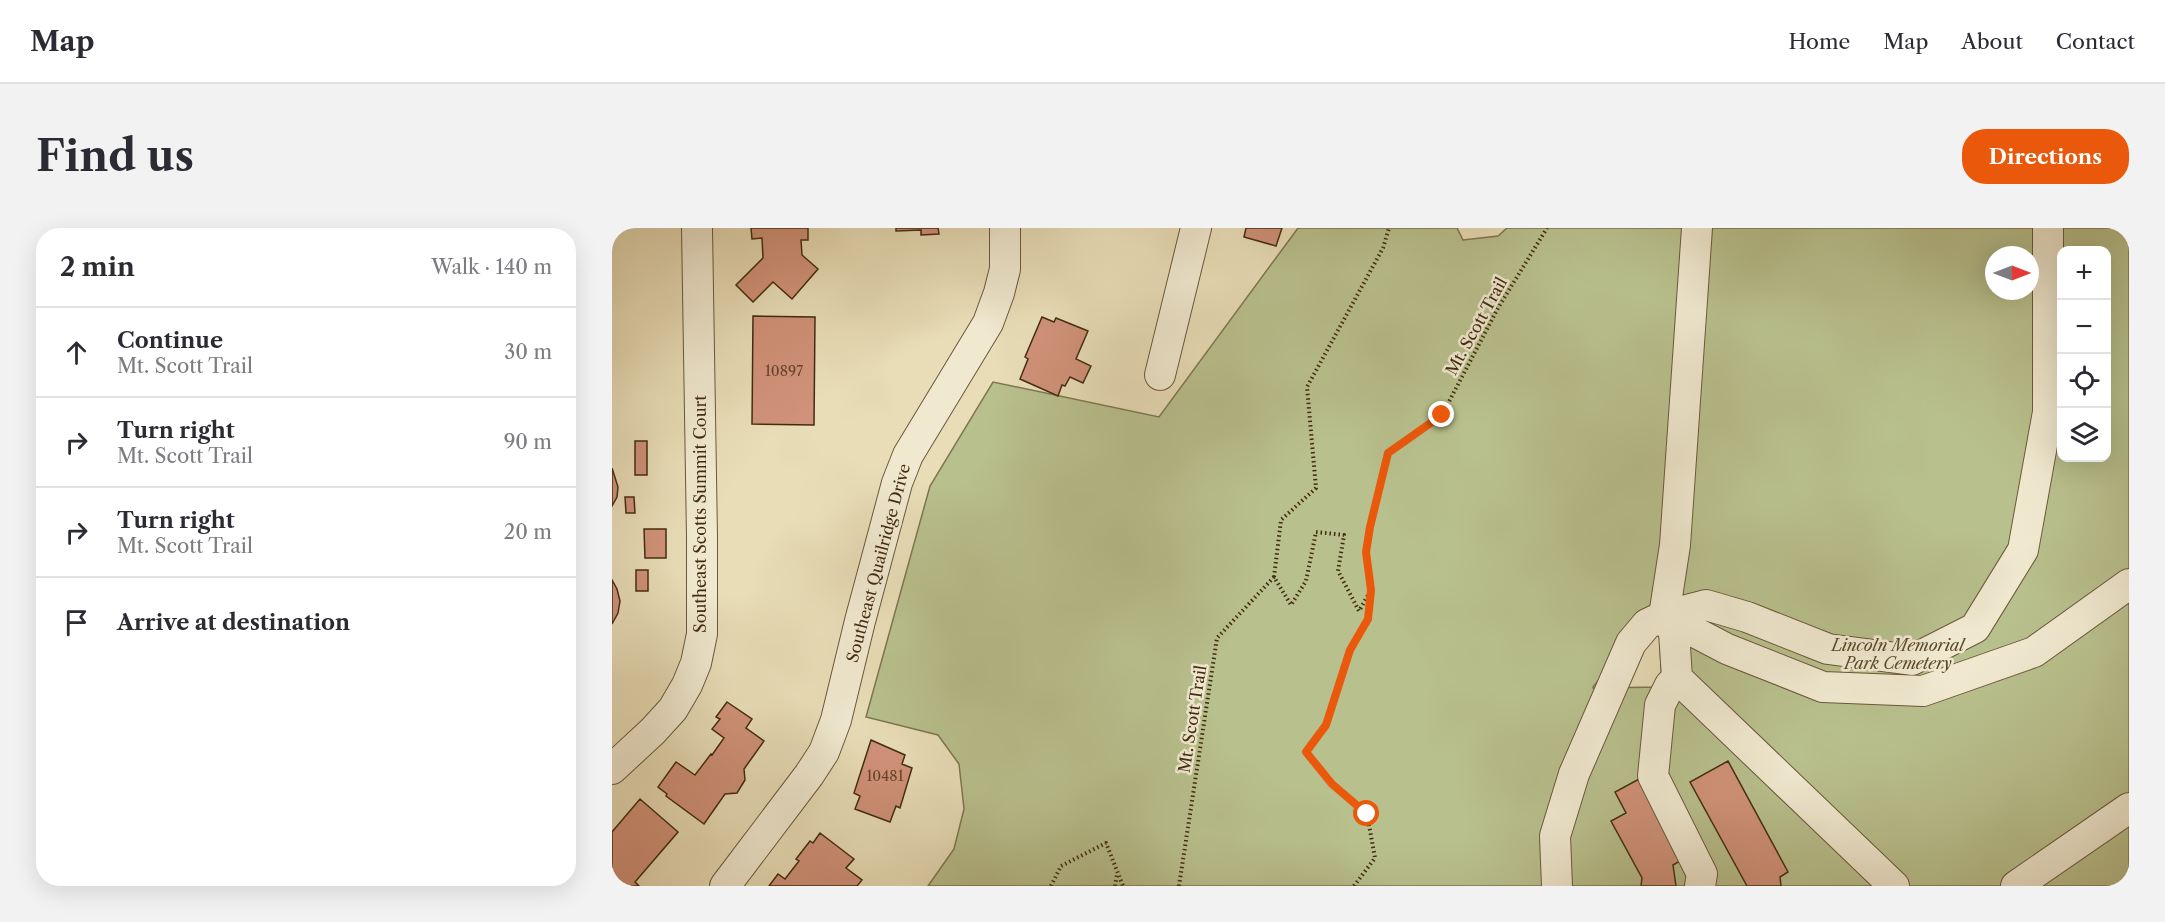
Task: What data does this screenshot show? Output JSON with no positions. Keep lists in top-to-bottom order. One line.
{"streets":{"street":["Southeast Scotts Summit Court","Southeast Quailridge Drive"],"path":["Mt. Scott Trail"]},"parks":["Lincoln Memorial Park Cemetery"],"house_numbers":["10897","10481"],"north":"right","page":{"header":"Map","nav":["Home","Map","About","Contact"],"buttons":"Directions","title":"Find us","heading":["2 min","Walk · 140 m"],"map_buttons":["+","−"],"list":[["Continue","Mt. Scott Trail","30 m"],["Turn right","Mt. Scott Trail","90 m"],["Turn right","Mt. Scott Trail","20 m"],"Arrive at destination"]}}
